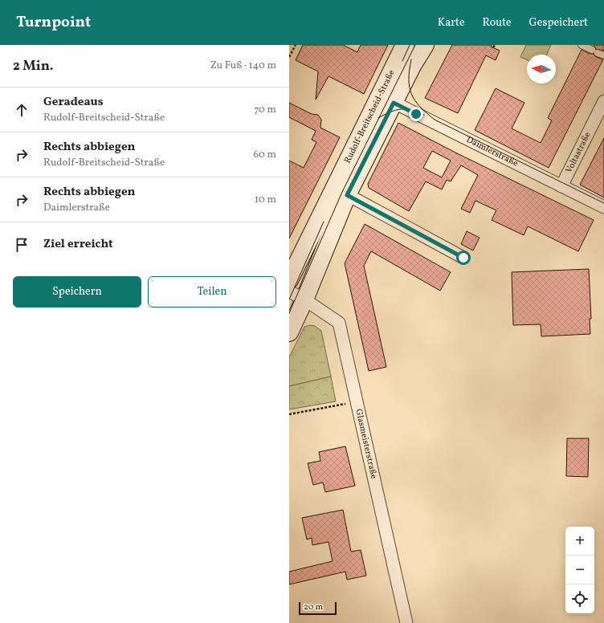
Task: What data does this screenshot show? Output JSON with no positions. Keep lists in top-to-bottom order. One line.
{"streets":{"street":["Rudolf-Breitscheid-Straße","Daimlerstraße","Voltastraße","Glasmeisterstraße"]},"crossings":[["Rudolf-Breitscheid-Straße","Daimlerstraße"],["Rudolf-Breitscheid-Straße","Glasmeisterstraße"],["Daimlerstraße","Voltastraße"]],"scale_bar":"20 m","north":"left","page":{"header":"Turnpoint","nav":["Karte","Route","Gespeichert"],"heading":["2 Min.","Zu Fuß · 140 m"],"list":[["Geradeaus","Rudolf-Breitscheid-Straße","70 m"],["Rechts abbiegen","Rudolf-Breitscheid-Straße","60 m"],["Rechts abbiegen","Daimlerstraße","10 m"],"Ziel erreicht"],"buttons":["Speichern","Teilen"],"map_buttons":["+","−"],"scale":"20 m"}}
